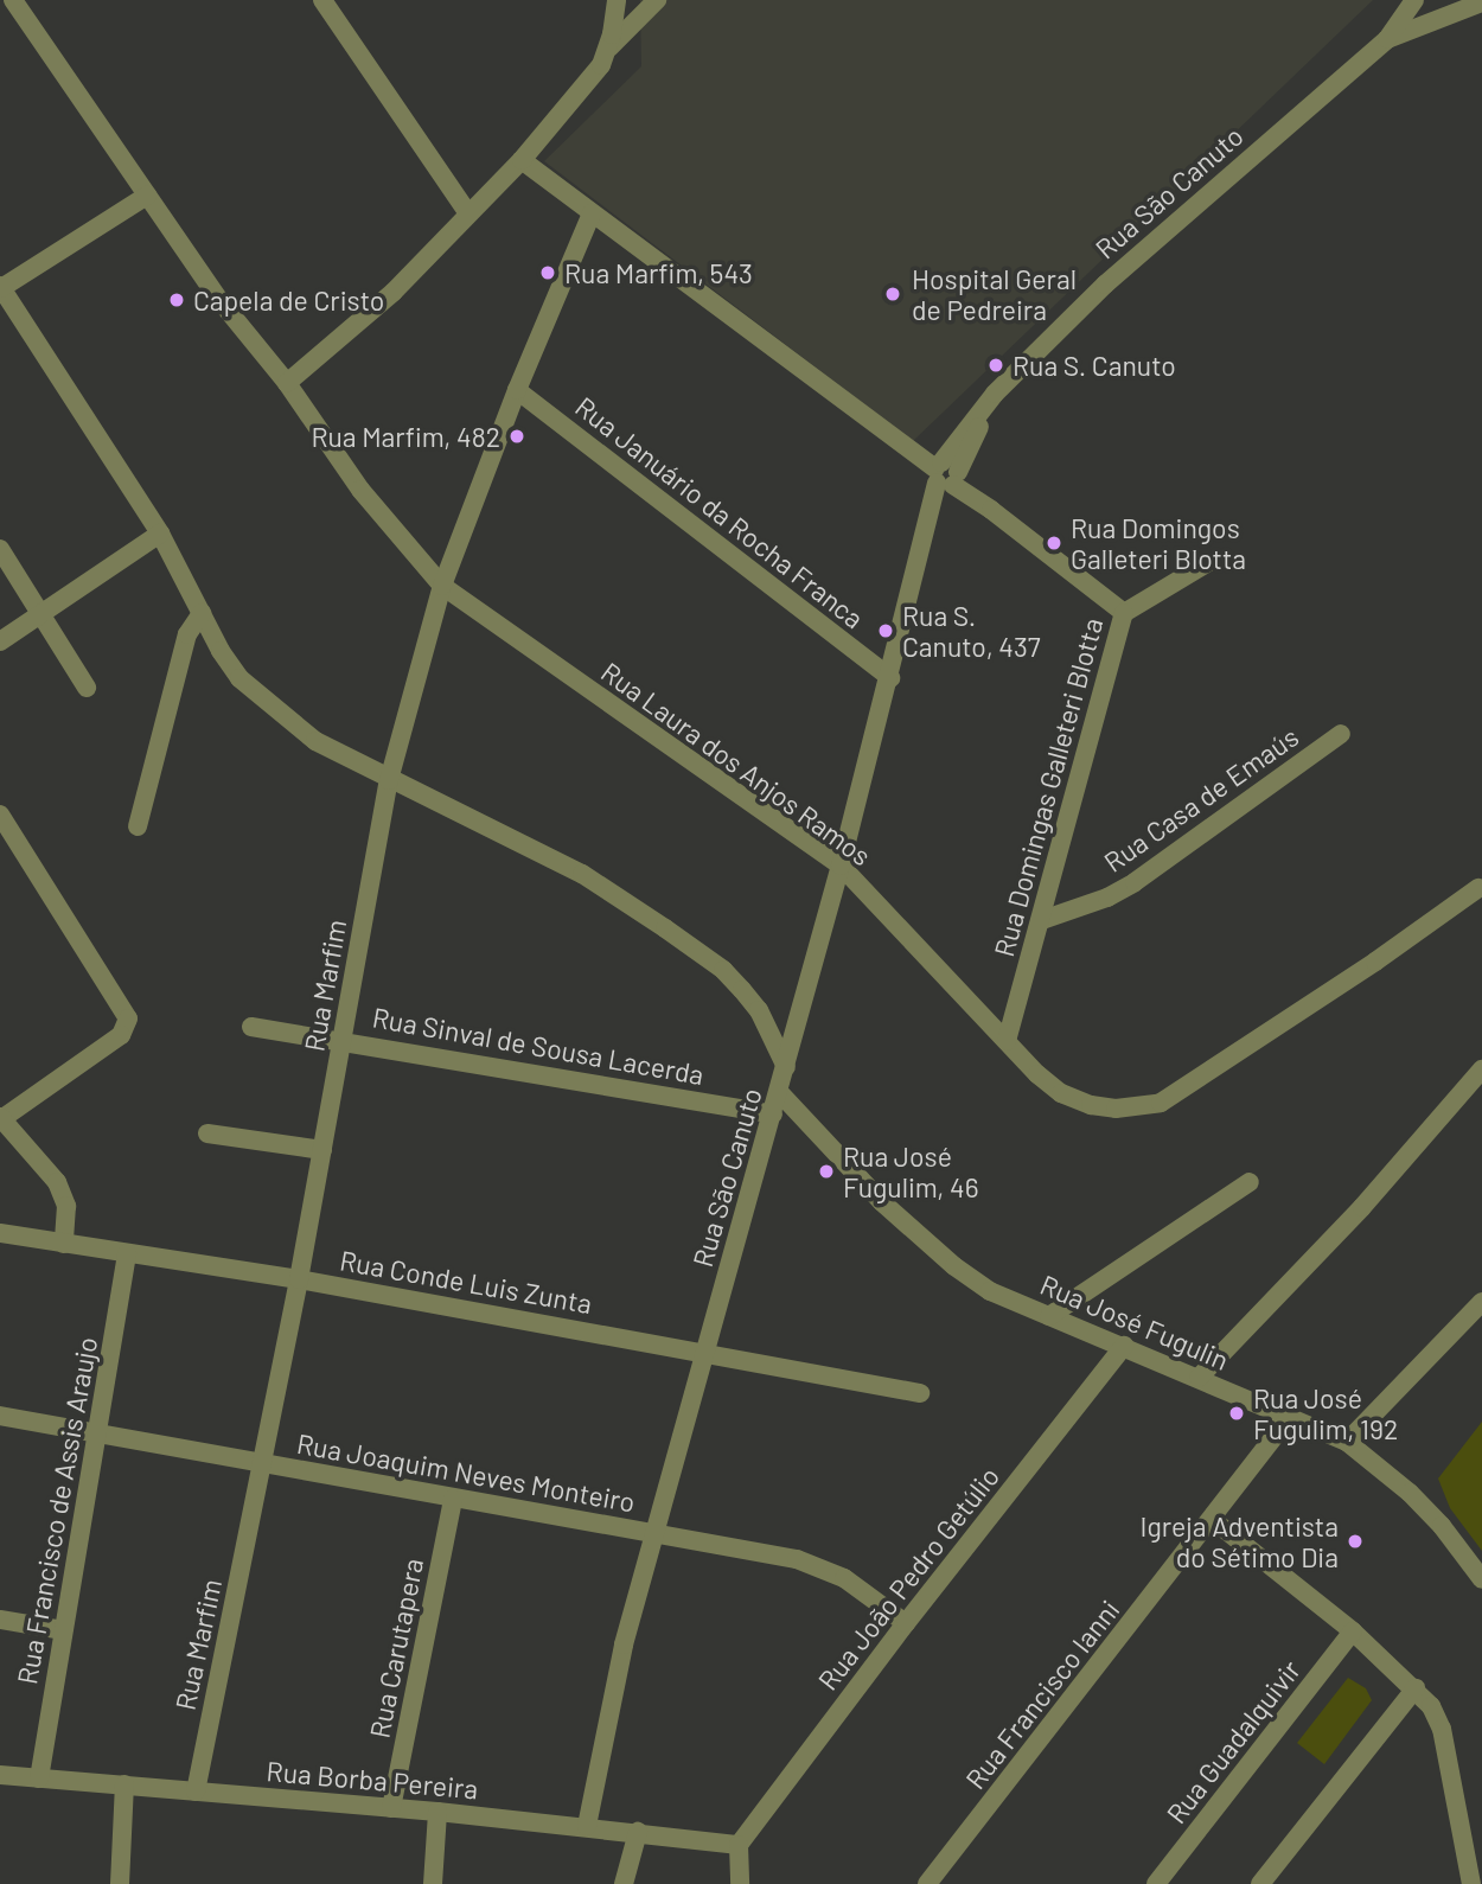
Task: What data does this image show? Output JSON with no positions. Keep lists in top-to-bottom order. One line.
{"streets":{"street":["Rua São Canuto","Rua Januário da Rocha Franca","Rua Laura dos Anjos Ramos","Rua Domingas Galleteri Blotta","Rua Casa de Emaús","Rua Marfim","Rua Sinval de Sousa Lacerda","Rua Conde Luis Zunta","Rua José Fugulin","Rua Joaquim Neves Monteiro","Rua Francisco de Assis Araujo","Rua João Pedro Getúlio","Rua Carutapera","Rua Francisco Ianni","Rua Guadalquivir","Rua Borba Pereira"]},"crossings":[["Rua São Canuto","Rua Januário da Rocha Franca"],["Rua São Canuto","Rua Laura dos Anjos Ramos"],["Rua São Canuto","Rua Domingas Galleteri Blotta"],["Rua São Canuto","Rua Sinval de Sousa Lacerda"],["Rua São Canuto","Rua Conde Luis Zunta"],["Rua São Canuto","Rua José Fugulin"],["Rua São Canuto","Rua Joaquim Neves Monteiro"],["Rua São Canuto","Rua Borba Pereira"],["Rua Januário da Rocha Franca","Rua Marfim"],["Rua Laura dos Anjos Ramos","Rua Domingas Galleteri Blotta"],["Rua Laura dos Anjos Ramos","Rua Marfim"],["Rua Domingas Galleteri Blotta","Rua Casa de Emaús"],["Rua Domingas Galleteri Blotta","Rua Marfim"],["Rua Marfim","Rua Sinval de Sousa Lacerda"],["Rua Marfim","Rua Conde Luis Zunta"],["Rua Marfim","Rua Joaquim Neves Monteiro"],["Rua Marfim","Rua Borba Pereira"],["Rua Conde Luis Zunta","Rua Francisco de Assis Araujo"],["Rua José Fugulin","Rua João Pedro Getúlio"],["Rua José Fugulin","Rua Francisco Ianni"],["Rua Joaquim Neves Monteiro","Rua Francisco de Assis Araujo"],["Rua Joaquim Neves Monteiro","Rua João Pedro Getúlio"],["Rua Joaquim Neves Monteiro","Rua Carutapera"],["Rua Francisco de Assis Araujo","Rua Borba Pereira"],["Rua João Pedro Getúlio","Rua Borba Pereira"],["Rua Carutapera","Rua Borba Pereira"]],"places":["Rua Marfim, 543","Hospital Geral de Pedreira","Capela de Cristo","Rua S. Canuto","Rua Marfim, 482","Rua Domingos Galleteri Blotta","Rua S. Canuto, 437","Rua José Fugulim, 46","Rua José Fugulim, 192","Igreja Adventista do Sétimo Dia"]}
